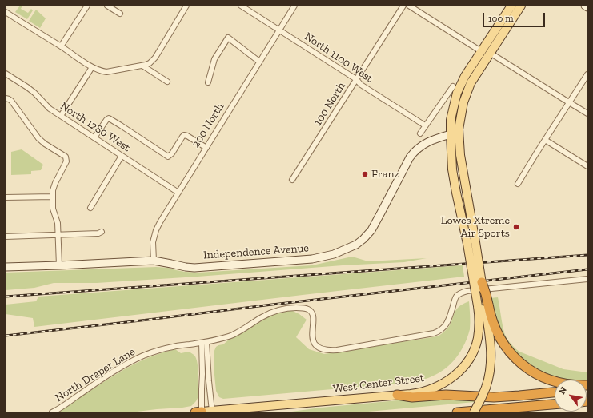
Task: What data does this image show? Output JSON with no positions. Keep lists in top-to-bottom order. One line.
{"streets":{"main road":["West Center Street"],"street":["North 1100 West","100 North","200 North","North 1280 West","Independence Avenue","North Draper Lane"]},"crossings":[["North 1100 West","100 North"],["North 1100 West","200 North"],["200 North","North 1280 West"],["200 North","Independence Avenue"],["Independence Avenue","West Center Street"],["North Draper Lane","West Center Street"]],"places":["Franz","Lowes Xtreme Air Sports"],"scale_bar":"100 m","north":"top left"}
